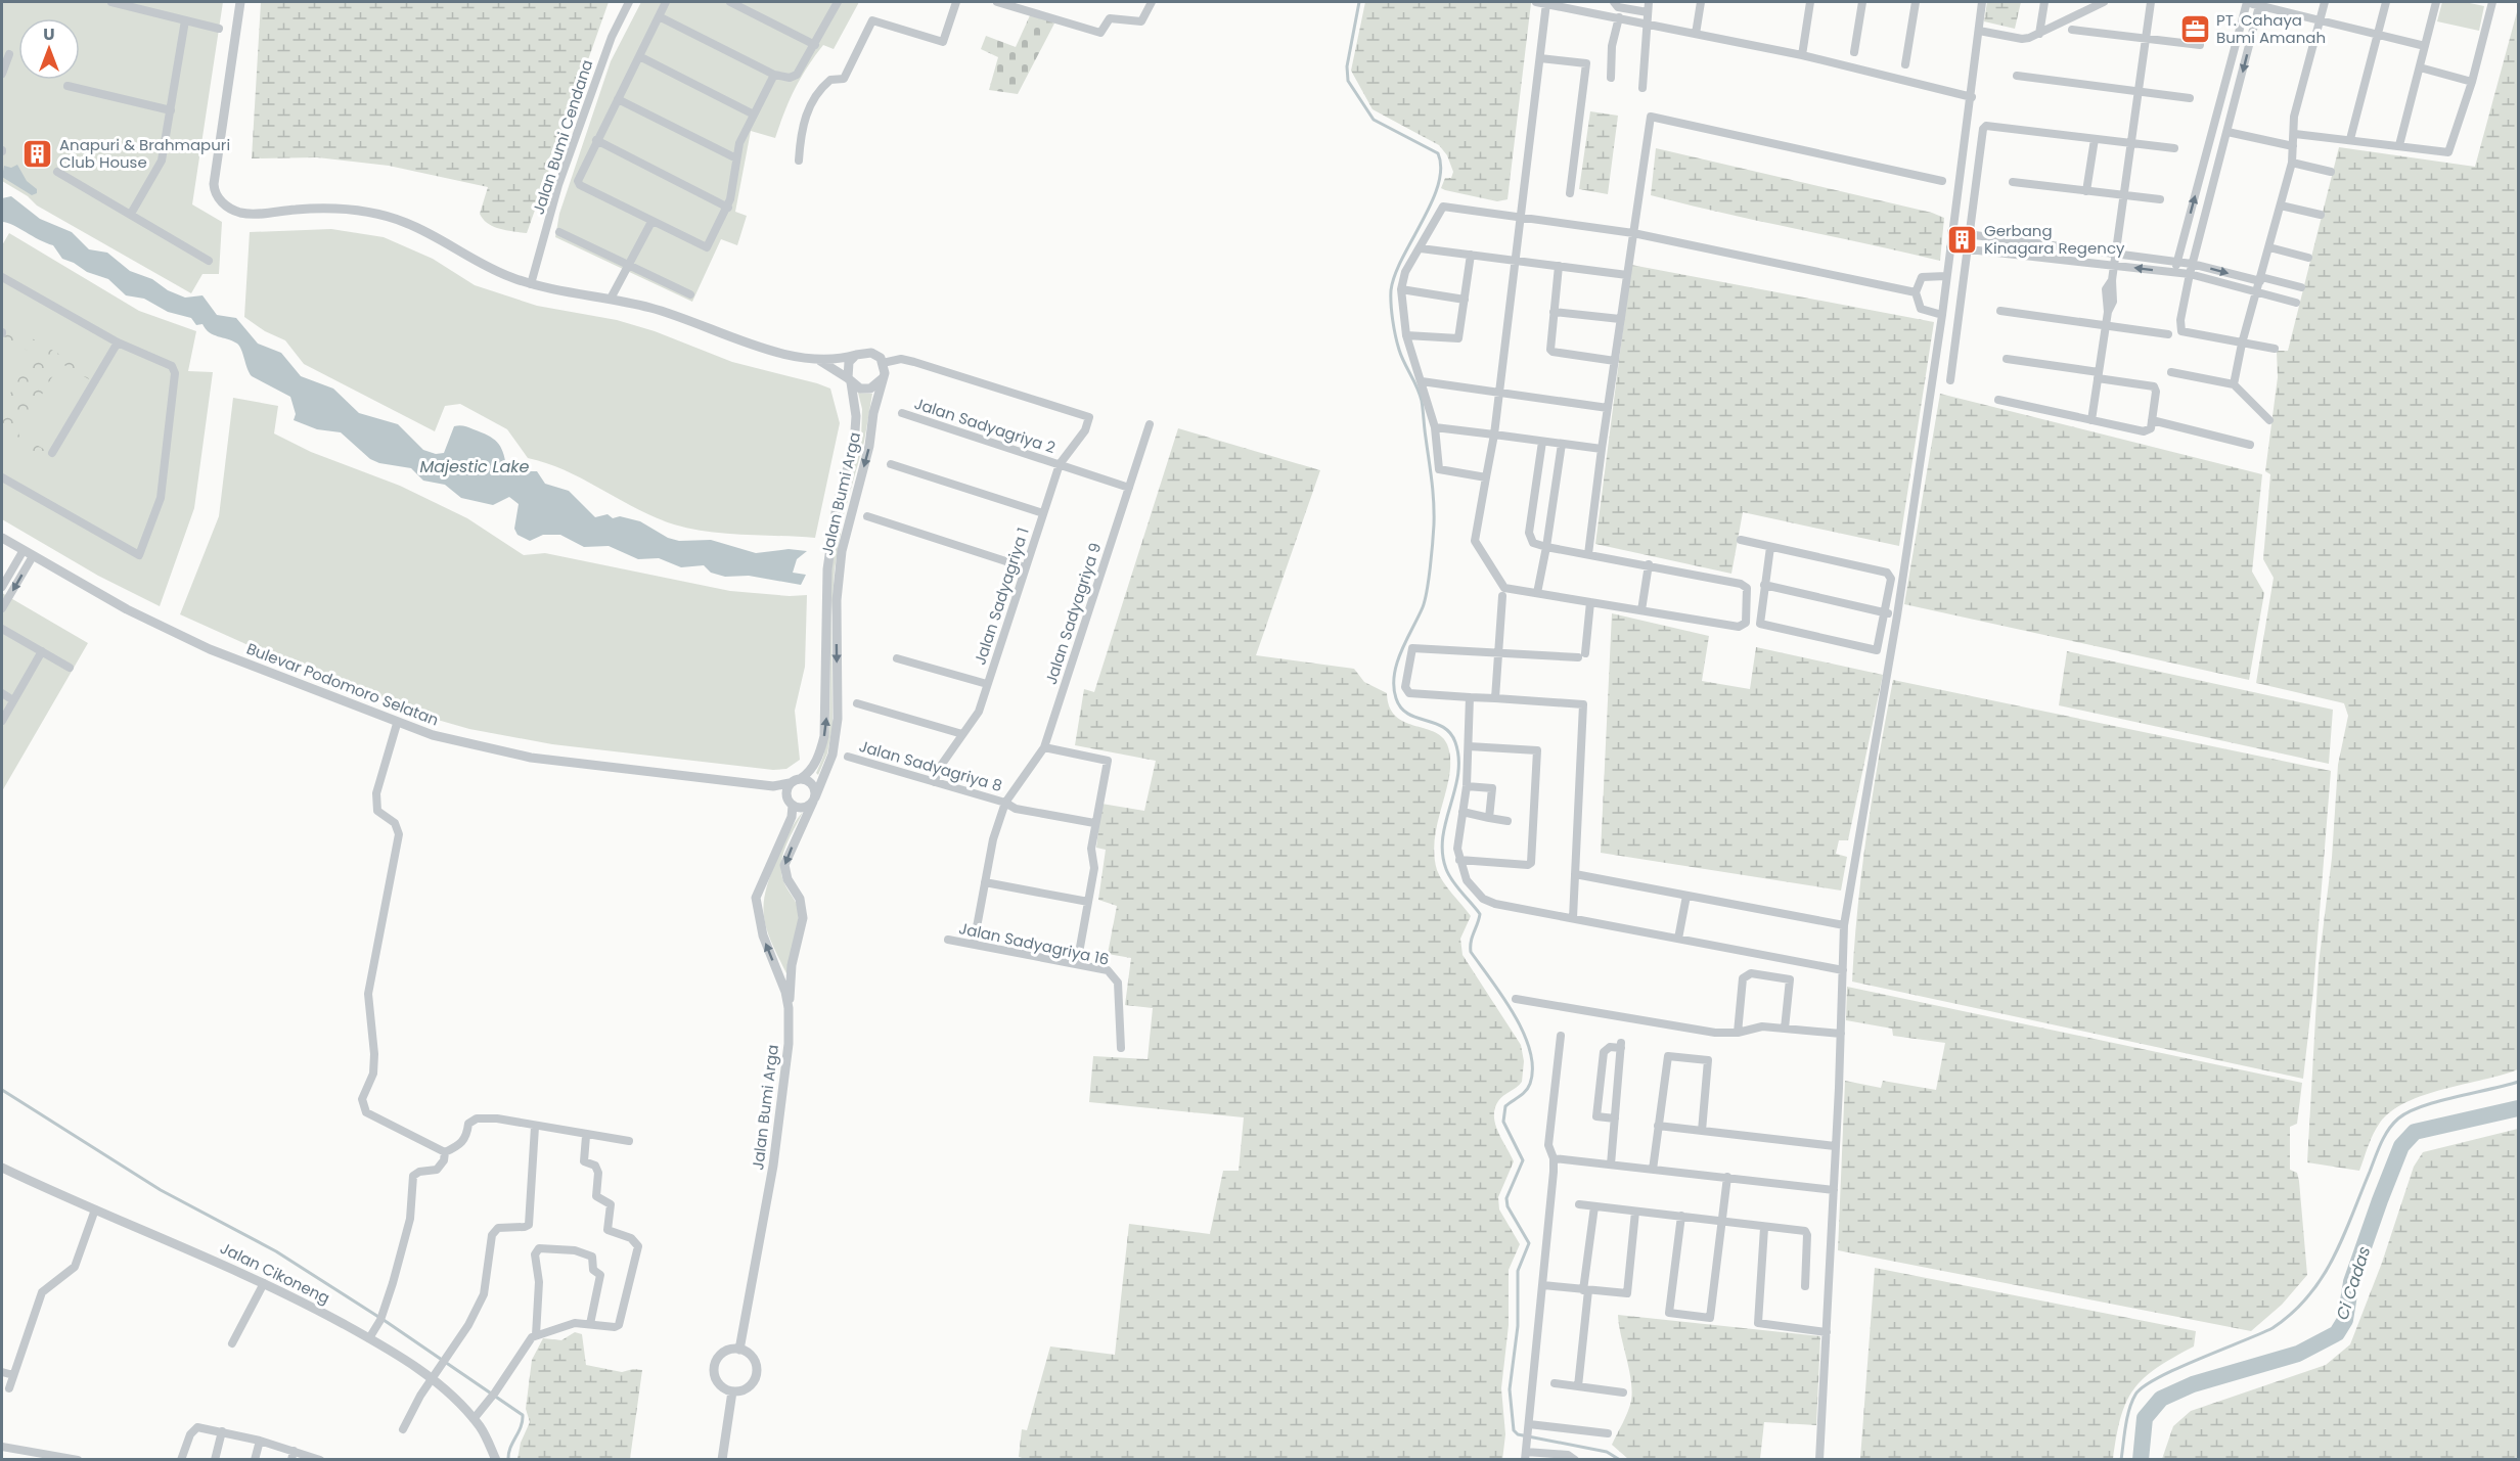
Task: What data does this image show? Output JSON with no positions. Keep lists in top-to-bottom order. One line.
{"streets":{"street":["Jalan Bumi Cendana","Jalan Sadyagriya 2","Jalan Bumi Arga","Jalan Sadyagriya 1","Jalan Sadyagriya 9","Bulevar Podomoro Selatan","Jalan Sadyagriya 8","Jalan Sadyagriya 16","Jalan Cikoneng"]},"crossings":[["Jalan Sadyagriya 2","Jalan Sadyagriya 1"],["Jalan Sadyagriya 2","Jalan Sadyagriya 9"],["Jalan Bumi Arga","Jalan Sadyagriya 1"],["Jalan Bumi Arga","Bulevar Podomoro Selatan"],["Jalan Sadyagriya 1","Jalan Sadyagriya 8"],["Jalan Sadyagriya 9","Jalan Sadyagriya 8"],["Jalan Sadyagriya 9","Jalan Sadyagriya 16"]],"water":["Majestic Lake","Ci Cadas"],"places":{"office":["PT. Cahaya Bumi Amanah"],"building":["Anapuri & Brahmapuri Club House","Gerbang Kinagara Regency"]},"north":"top"}
